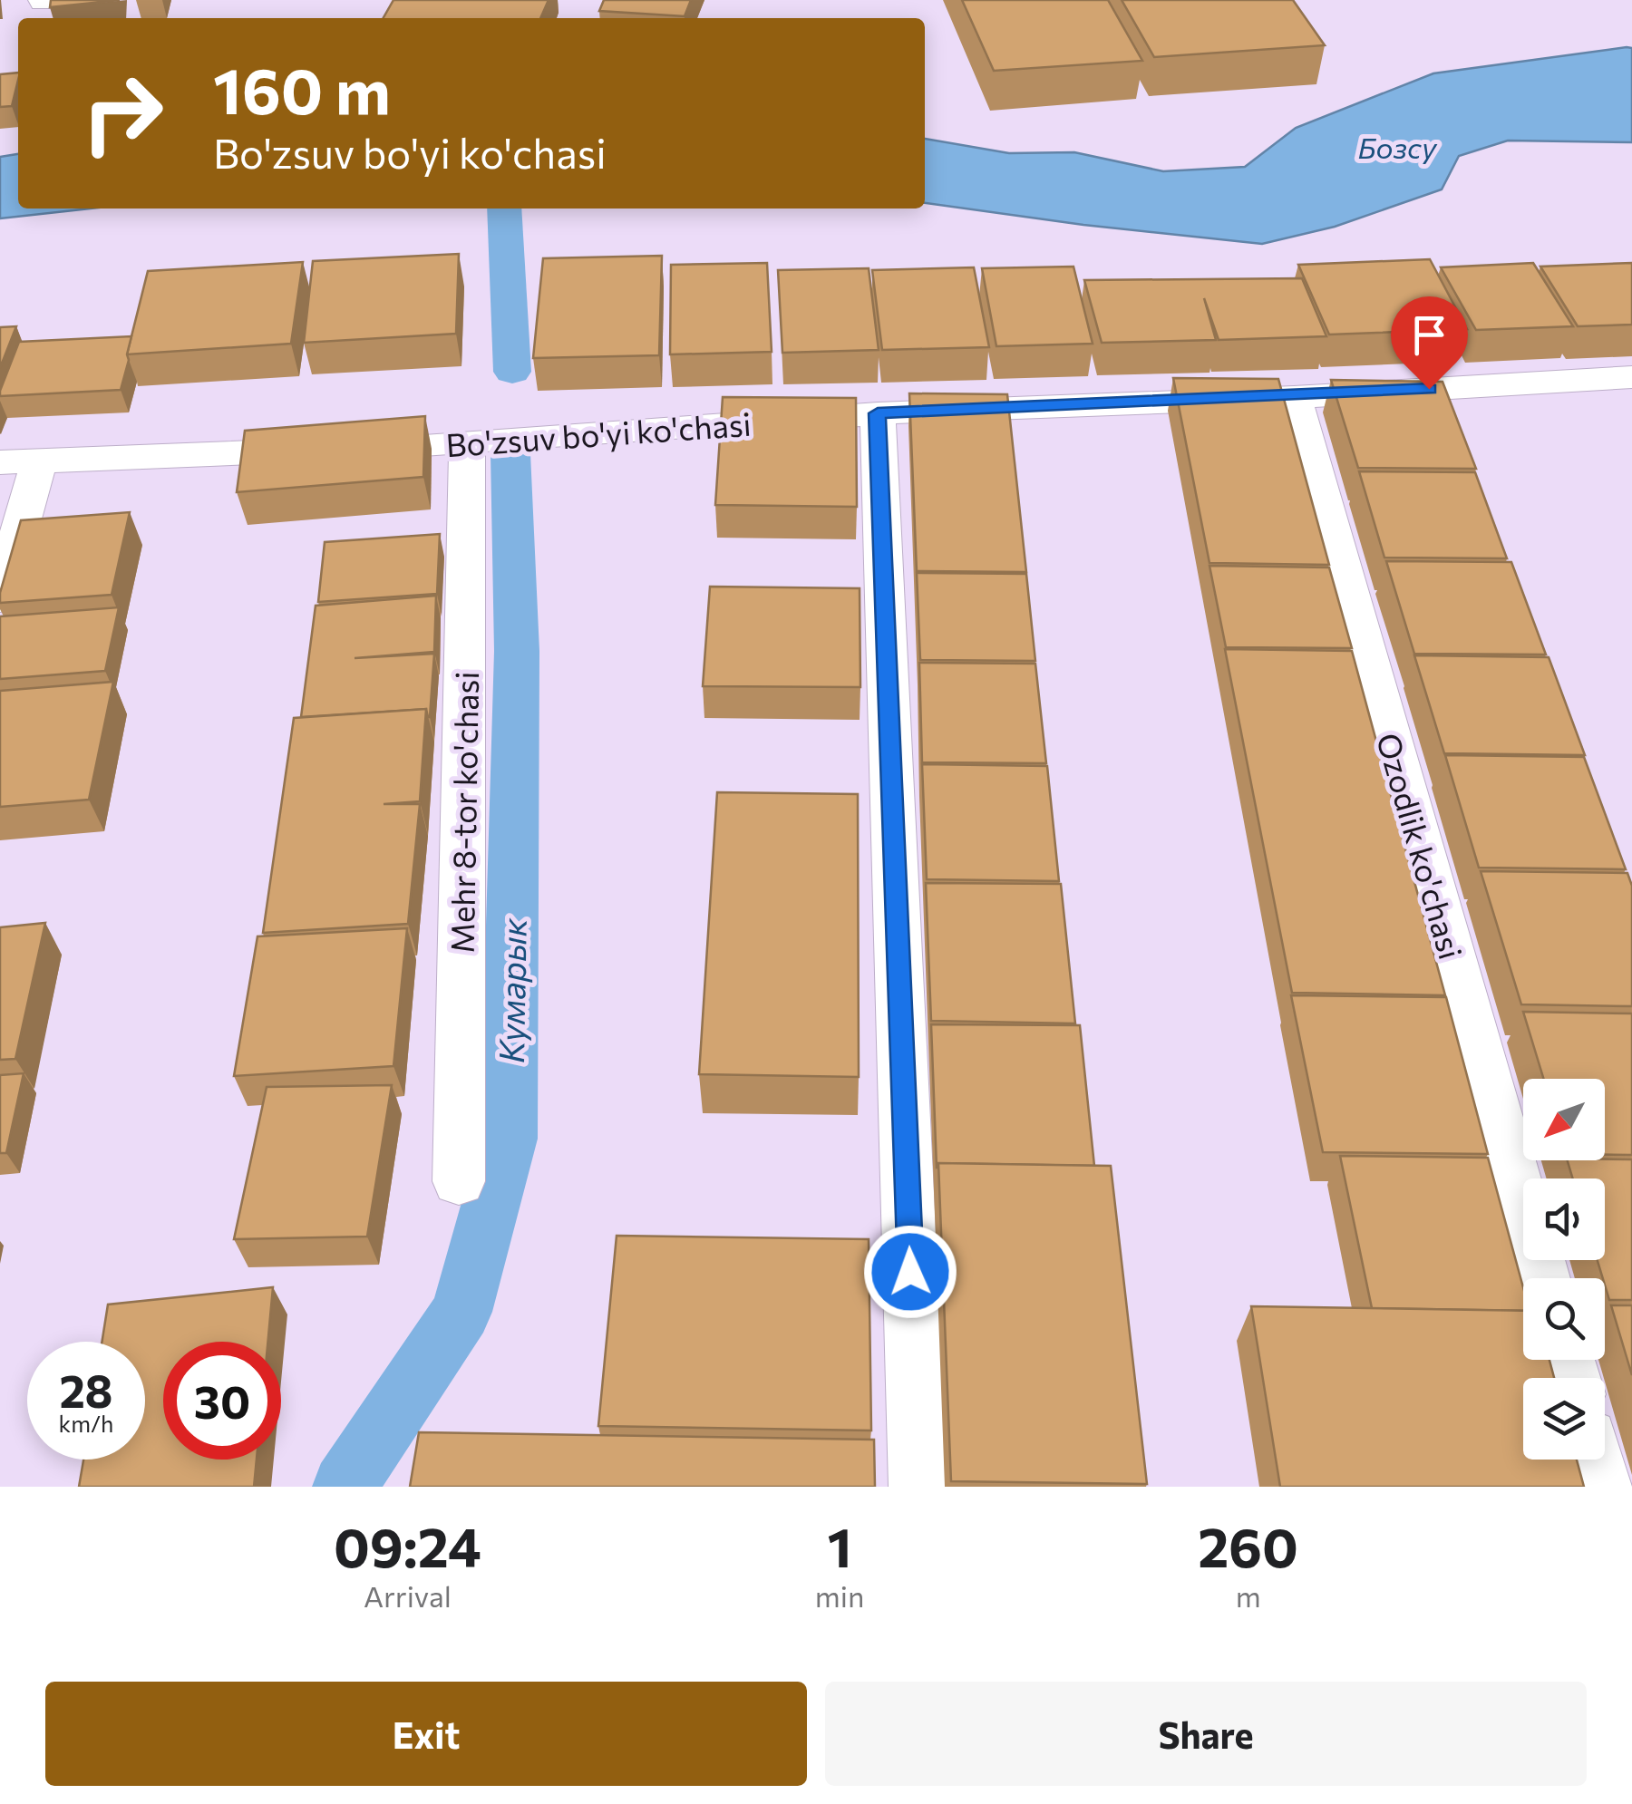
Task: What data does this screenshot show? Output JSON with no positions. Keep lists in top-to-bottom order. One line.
{"streets":{"street":["Bo'zsuv bo'yi ko'chasi","Mehr 8-tor ko'chasi","Ozodlik ko'chasi"]},"crossings":[["Bo'zsuv bo'yi ko'chasi","Mehr 8-tor ko'chasi"],["Bo'zsuv bo'yi ko'chasi","Ozodlik ko'chasi"]],"water":["Бозсу","Кумарык"],"north":"bottom left","page":{"turn":["160 m","Bo'zsuv bo'yi ko'chasi"],"speed":"28 km/h","limit":"30","eta":["09:24","Arrival","1","min","260","m"],"buttons":["Exit","Share"]}}
